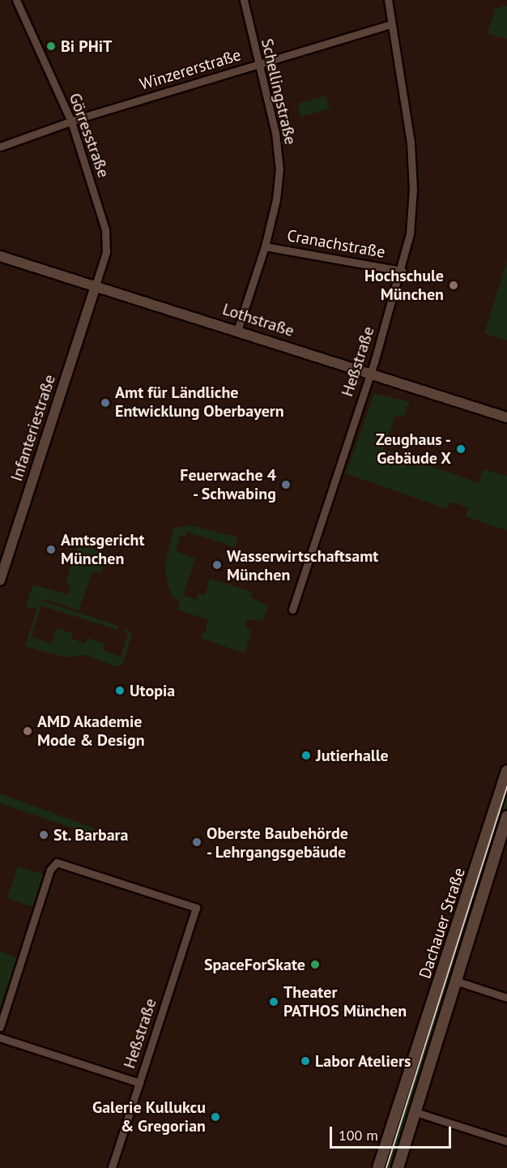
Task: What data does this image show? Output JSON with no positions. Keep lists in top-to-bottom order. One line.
{"streets":{"main road":["Dachauer Straße"],"street":["Winzererstraße","Schellingstraße","Görresstraße","Cranachstraße","Lothstraße","Heßstraße","Infanteriestraße"]},"crossings":[["Winzererstraße","Schellingstraße"],["Winzererstraße","Görresstraße"],["Winzererstraße","Heßstraße"],["Schellingstraße","Cranachstraße"],["Schellingstraße","Lothstraße"],["Görresstraße","Lothstraße"],["Görresstraße","Infanteriestraße"],["Cranachstraße","Heßstraße"],["Lothstraße","Heßstraße"],["Lothstraße","Infanteriestraße"]],"places":["Bi PHiT","Hochschule München","Amt für Ländliche Entwicklung Oberbayern","Zeughaus - Gebäude X","Feuerwache 4 - Schwabing","Amtsgericht München","Wasserwirtschaftsamt München","Utopia","AMD Akademie Mode & Design","Jutierhalle","St. Barbara","Oberste Baubehörde - Lehrgangsgebäude","SpaceForSkate","Theater PATHOS München","Labor Ateliers","Galerie Kullukcu & Gregorian"],"scale_bar":"100 m"}
